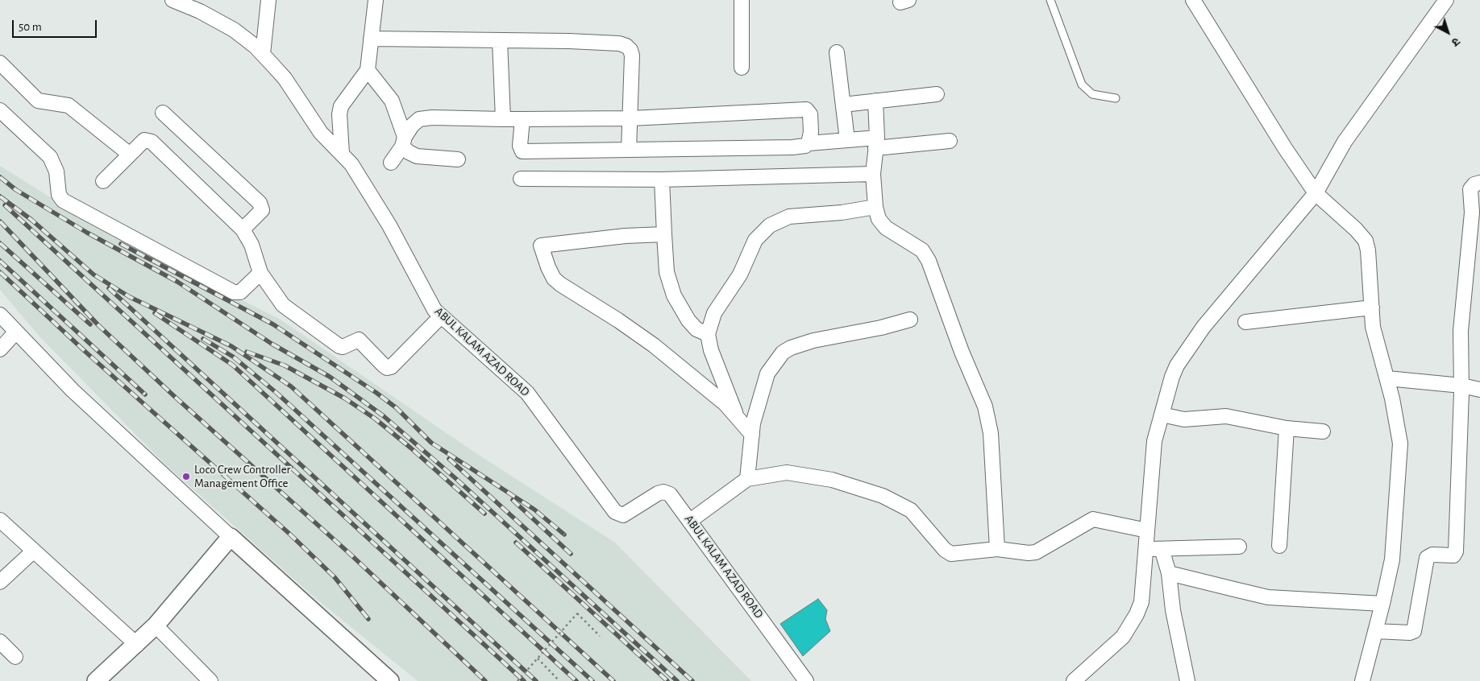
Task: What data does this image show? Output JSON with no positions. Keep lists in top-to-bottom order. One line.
{"streets":{"street":["ABUL KALAM AZAD ROAD"]},"places":["Loco Crew Controller Management Office"],"scale_bar":"50 m","north":"bottom right"}
